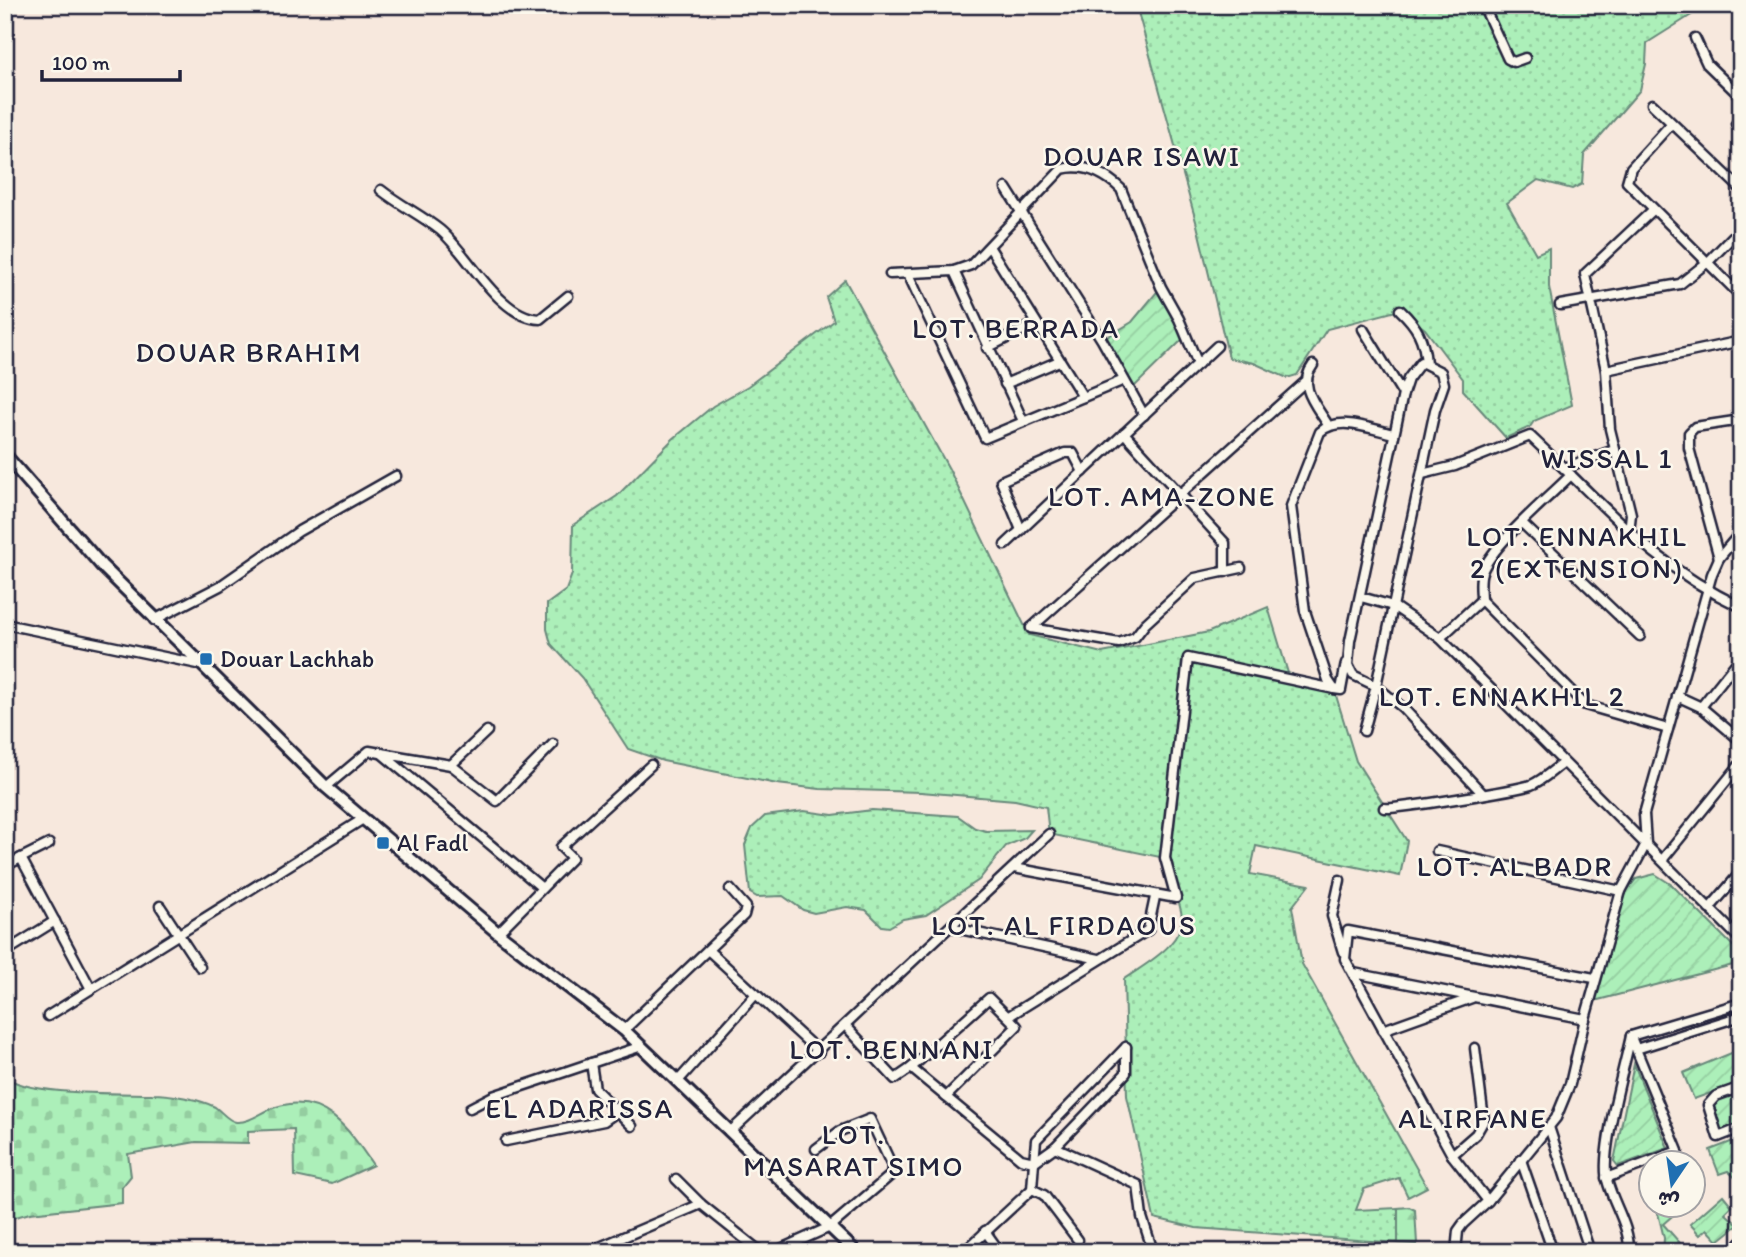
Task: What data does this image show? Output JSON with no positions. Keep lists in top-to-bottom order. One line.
{"districts":["DOUAR ISAWI","LOT. BERRADA","DOUAR BRAHIM","WISSAL 1","LOT. AMA-ZONE","LOT. ENNAKHIL 2 (EXTENSION)","LOT. ENNAKHIL 2","LOT. AL BADR","LOT. AL FIRDAOUS","LOT. BENNANI","EL ADARISSA","AL IRFANE","LOT. MASARAT SIMO"],"places":{"transit":["Douar Lachhab","Al Fadl"]},"scale_bar":"100 m","north":"bottom"}
